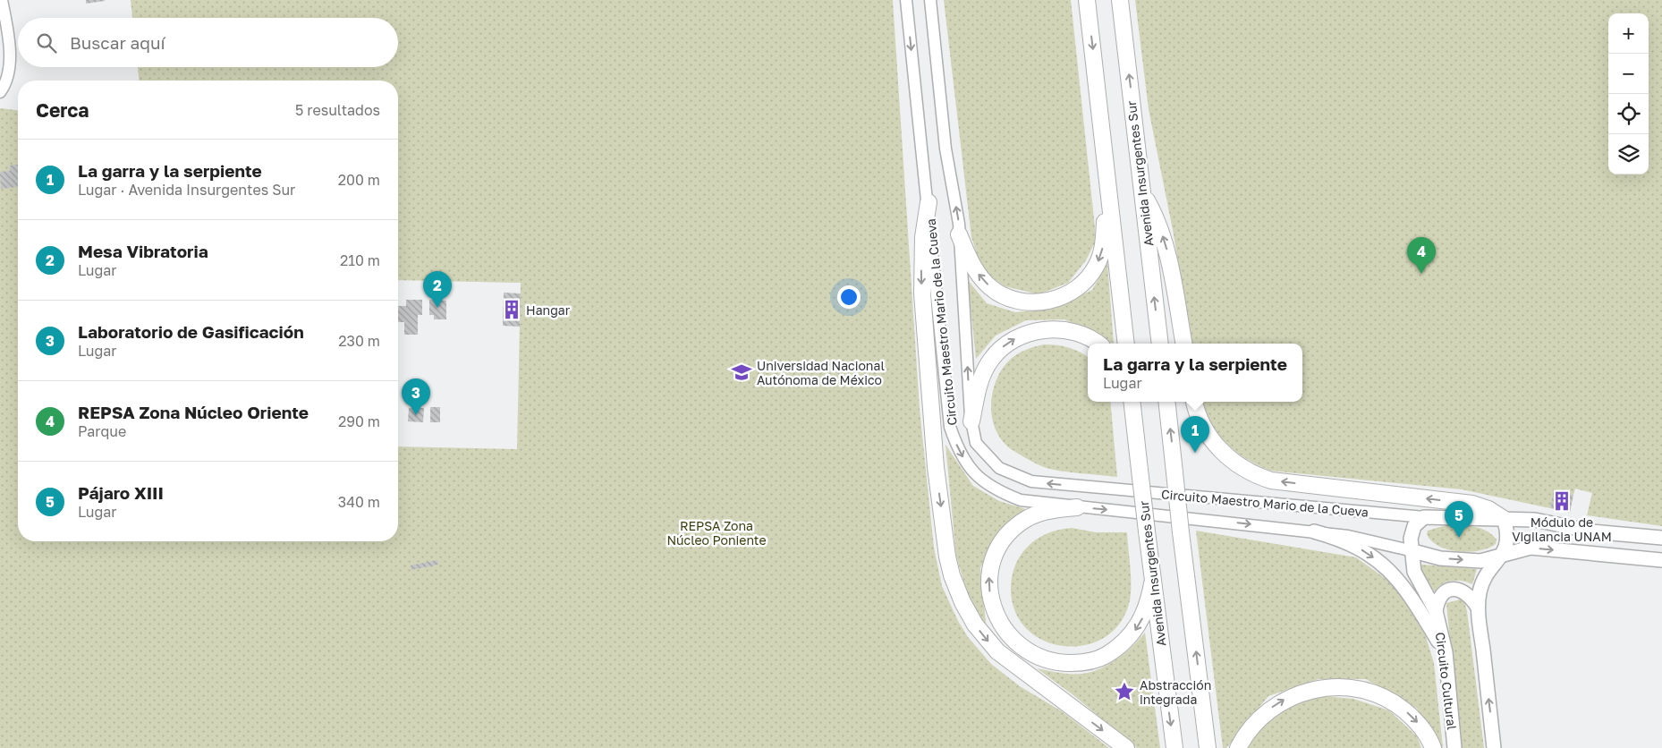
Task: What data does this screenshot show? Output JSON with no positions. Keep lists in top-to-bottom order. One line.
{"streets":{"main road":["Avenida Insurgentes Sur"],"street":["Circuito Maestro Mario de la Cueva","Circuito Cultural"]},"crossings":[["Circuito Maestro Mario de la Cueva","Circuito Cultural"]],"parks":["REPSA Zona Núcleo Poniente"],"places":{"building":["Hangar","Módulo de Vigilancia UNAM"],"school or university":["Universidad Nacional Autónoma de México"],"place":["Abstracción integrada"]},"page":{"map_buttons":["+","−"],"search":"Buscar aquí","heading":["Cerca","5 resultados"],"list":[{"mark":"1","name":"La garra y la serpiente","note":"Lugar · Avenida Insurgentes Sur","value":"200 m"},{"mark":"2","name":"Mesa Vibratoria","note":"Lugar","value":"210 m"},{"mark":"3","name":"Laboratorio de Gasificación","note":"Lugar","value":"230 m"},{"mark":"4","name":"REPSA Zona Núcleo Oriente","note":"Parque","value":"290 m"},{"mark":"5","name":"Pájaro XIII","note":"Lugar","value":"340 m"}],"pins":["4","2","3","1","5"],"popup":["La garra y la serpiente","Lugar"]}}
